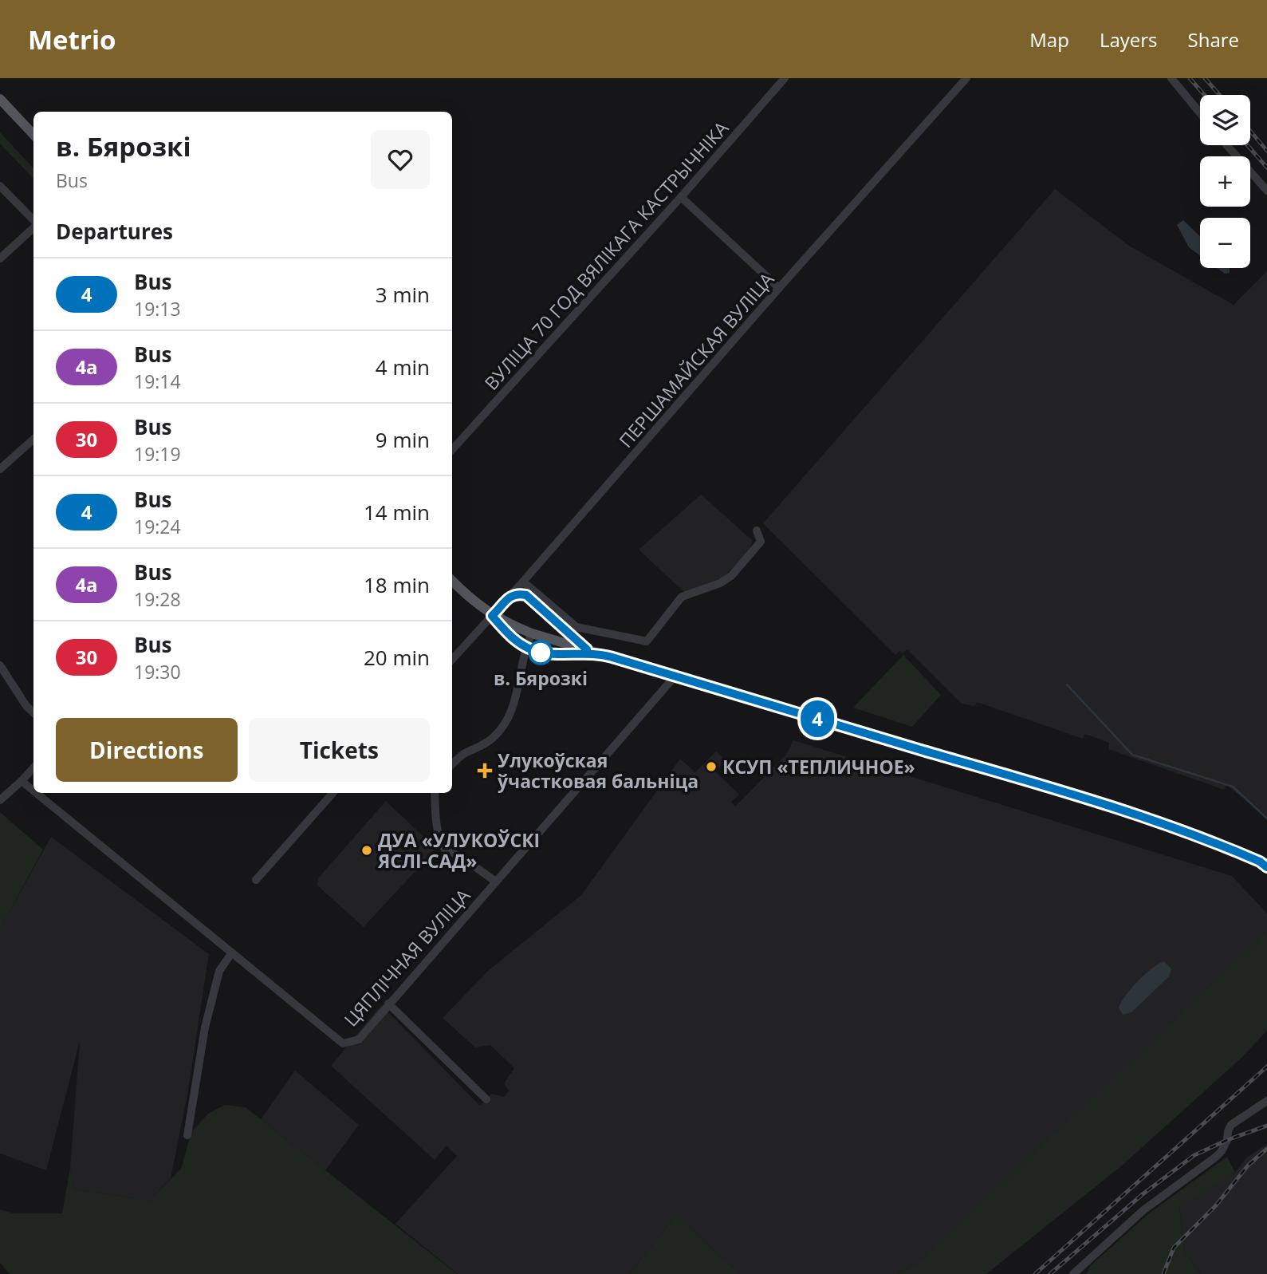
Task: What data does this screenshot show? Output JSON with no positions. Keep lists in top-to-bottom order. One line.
{"streets":{"street":["ВУЛІЦА 70 ГОД ВЯЛІКАГА КАСТРЫЧНІКА","ПЕРШАМАЙСКАЯ ВУЛІЦА","ЦЯПЛІЧНАЯ ВУЛІЦА"]},"places":{"other":["в. Бярозкі","КСУП «ТЕПЛИЧНОЕ»","ДУА «УЛУКОЎСКІ ЯСЛІ-САД»"],"health":["Улукоўская ўчастковая бальніца"]},"lines":["bus line 4"],"page":{"header":"Metrio","nav":["Map","Layers","Share"],"on_map":"4","map_buttons":["+","−"],"heading":[["в. Бярозкі","Bus"],"Departures"],"list":[{"mark":"4","name":"Bus","note":"19:13","value":"3 min"},{"mark":"4а","name":"Bus","note":"19:14","value":"4 min"},{"mark":"30","name":"Bus","note":"19:19","value":"9 min"},{"mark":"4","name":"Bus","note":"19:24","value":"14 min"},{"mark":"4а","name":"Bus","note":"19:28","value":"18 min"},{"mark":"30","name":"Bus","note":"19:30","value":"20 min"}],"buttons":["Directions","Tickets"]}}
